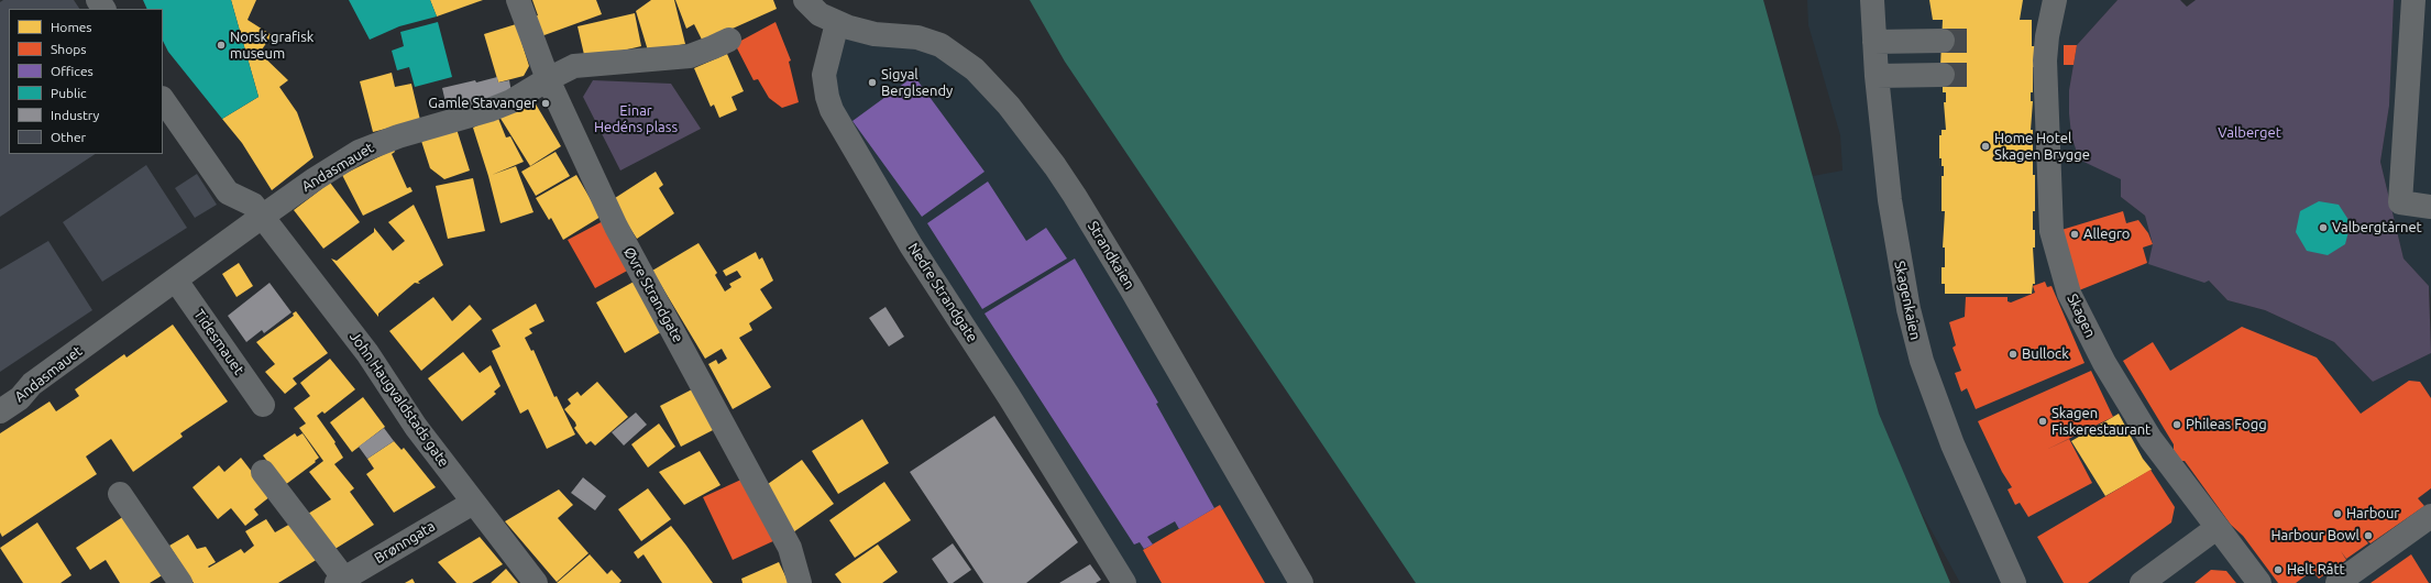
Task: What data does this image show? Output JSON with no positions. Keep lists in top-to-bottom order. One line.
{"streets":{"street":["Andasmauet","Strandkaien","Nedre Strandgate","Øvre Strandgate","Skagenkaien","Skagen","Tidesmauet","John Haugvaldstads gate","Brønngata"]},"crossings":[["Andasmauet","Øvre Strandgate"],["Andasmauet","Tidesmauet"],["Andasmauet","John Haugvaldstads gate"],["Strandkaien","Nedre Strandgate"],["John Haugvaldstads gate","Brønngata"]],"parks":["Einar Hedéns plass","Valberget"],"places":["Norsk grafisk museum","Sigyal Berglsendy","Gamle Stavanger","Home Hotel Skagen Brygge","Valbergtårnet","Allegro","Bullock","Skagen Fiskerestaurant","Phileas Fogg","Harbour","Harbour Bowl","Helt Rått"],"legend":["Homes","Shops","Offices","Public","Industry","Other"]}
